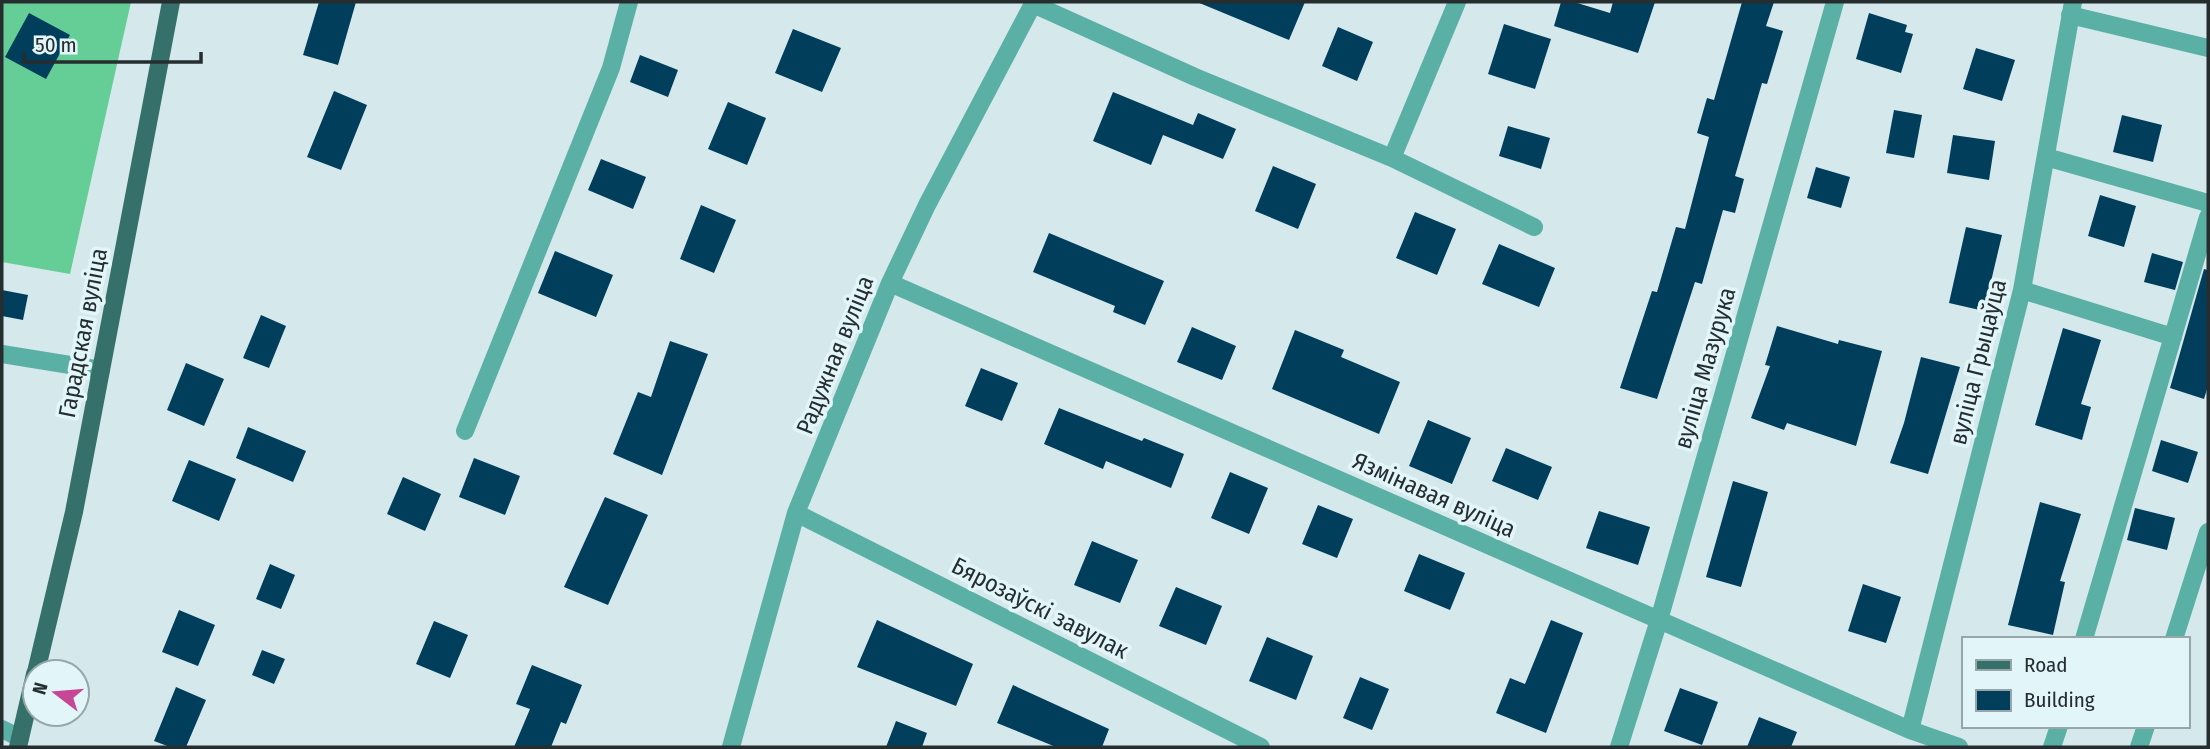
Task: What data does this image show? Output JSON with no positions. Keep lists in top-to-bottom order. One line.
{"streets":{"main road":["Гарадская вуліца"],"street":["Радужная вуліца","вуліца Грыцаўца","вуліца Мазурука","Язмінавая вуліца","Бярозаўскі завулак"]},"crossings":[["Радужная вуліца","Язмінавая вуліца"],["Радужная вуліца","Бярозаўскі завулак"],["вуліца Грыцаўца","Язмінавая вуліца"],["вуліца Мазурука","Язмінавая вуліца"]],"legend":["Road","Building"],"scale_bar":"50 m","north":"left"}
